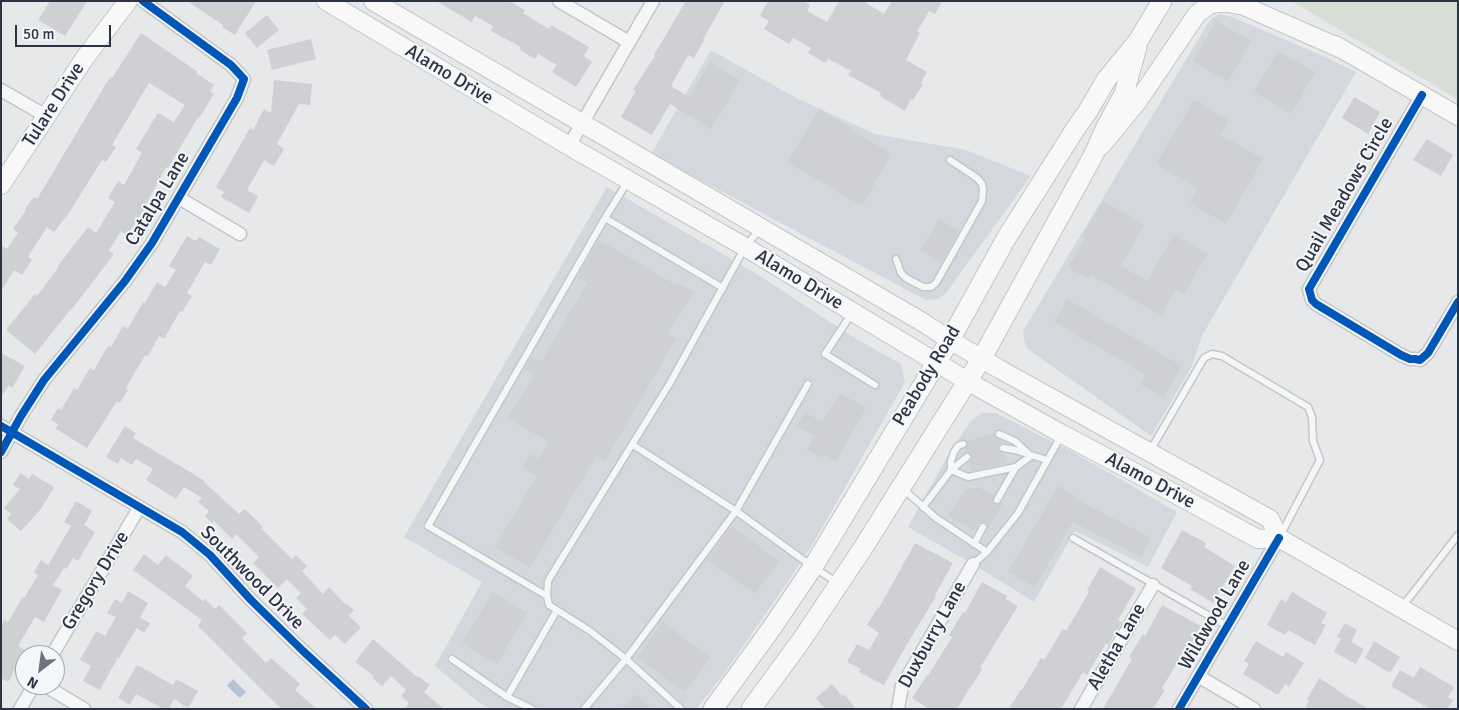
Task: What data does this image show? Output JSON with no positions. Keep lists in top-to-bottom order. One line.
{"streets":{"main road":["Alamo Drive","Tulare Drive","Peabody Road"],"street":["Quail Meadows Circle","Catalpa Lane","Southwood Drive","Gregory Drive","Wildwood Lane","Duxburry Lane","Aletha Lane"]},"crossings":[["Alamo Drive","Peabody Road"],["Alamo Drive","Wildwood Lane"],["Catalpa Lane","Southwood Drive"],["Southwood Drive","Gregory Drive"]],"scale_bar":"50 m","north":"bottom left"}
